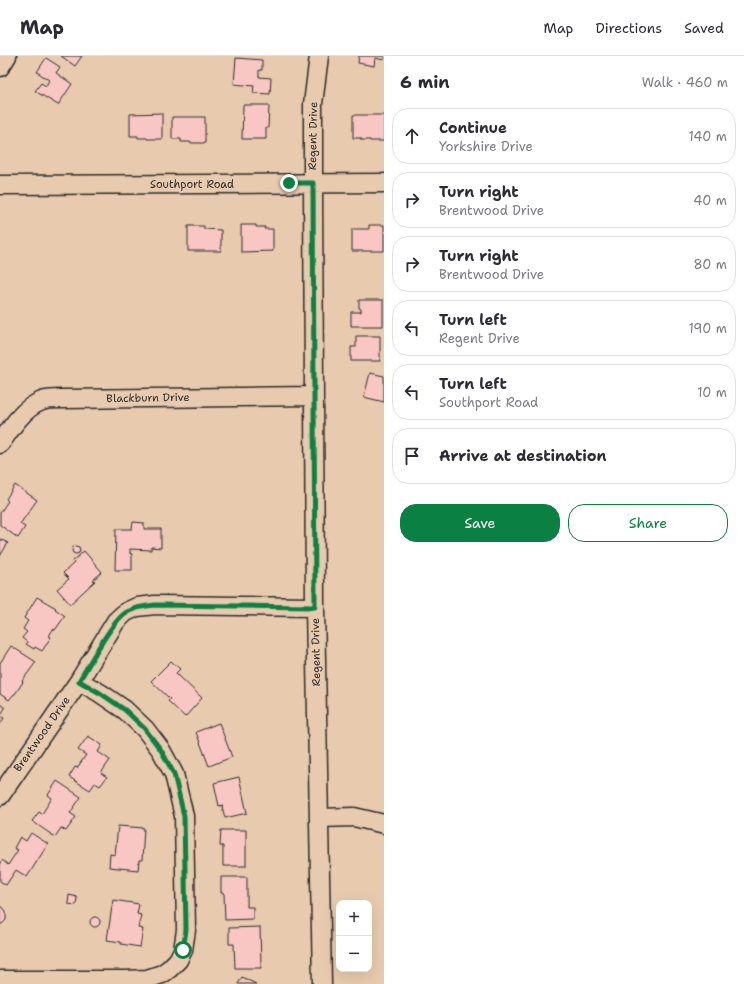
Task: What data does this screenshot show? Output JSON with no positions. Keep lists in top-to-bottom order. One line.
{"streets":{"street":["Regent Drive","Southport Road","Blackburn Drive","Brentwood Drive"]},"crossings":[["Regent Drive","Southport Road"],["Regent Drive","Blackburn Drive"],["Regent Drive","Brentwood Drive"]],"page":{"header":"Map","nav":["Map","Directions","Saved"],"heading":["6 min","Walk · 460 m"],"list":[["Continue","Yorkshire Drive","140 m"],["Turn right","Brentwood Drive","40 m"],["Turn right","Brentwood Drive","80 m"],["Turn left","Regent Drive","190 m"],["Turn left","Southport Road","10 m"],"Arrive at destination"],"buttons":["Save","Share"],"map_buttons":["+","−"]}}
